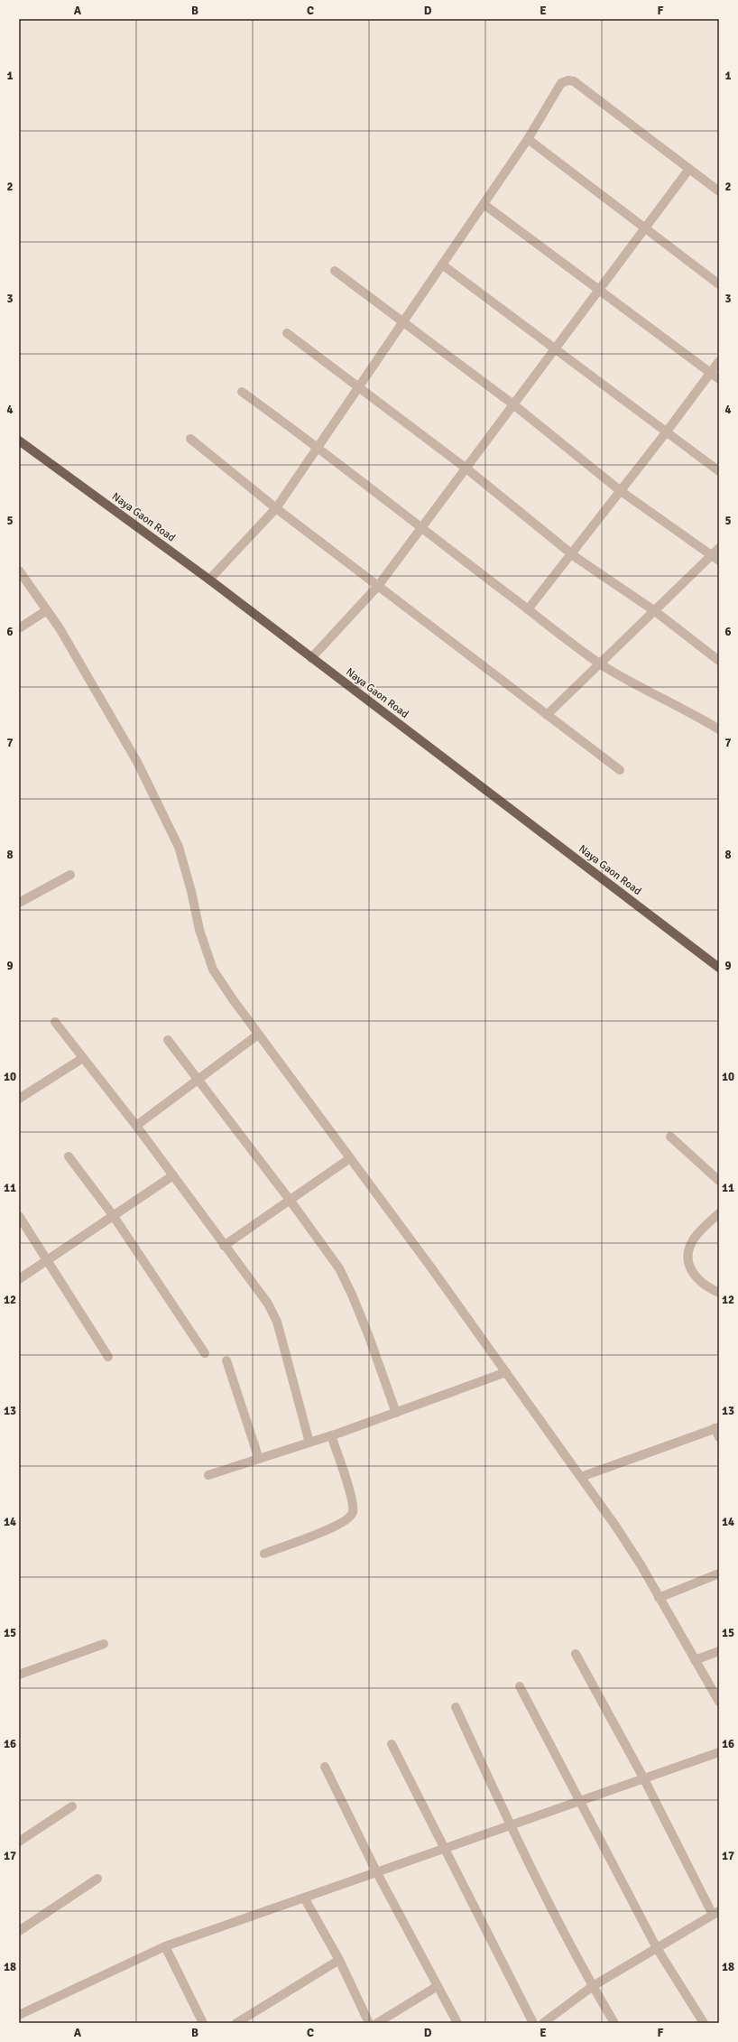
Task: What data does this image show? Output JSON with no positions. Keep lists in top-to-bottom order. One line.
{"streets":{"main road":["Naya Gaon Road"]},"grid":{"columns":["A","B","C","D","E","F"],"rows":["1","2","3","4","5","6","7","8","9","10","11","12","13","14","15","16","17","18"]}}
